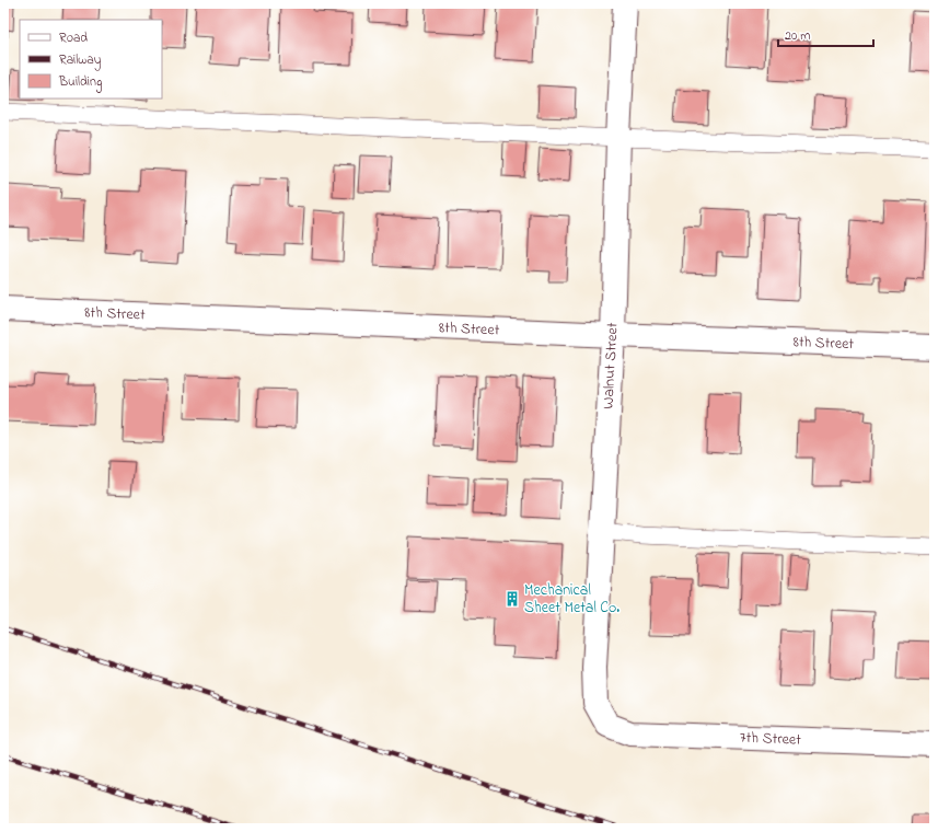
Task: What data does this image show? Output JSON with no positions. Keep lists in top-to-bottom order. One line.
{"streets":{"street":["8th Street","Walnut Street","7th Street"]},"crossings":[["8th Street","Walnut Street"],["Walnut Street","7th Street"]],"places":{"building":["Mechanical Sheet Metal Co."]},"legend":["Road","Railway","Building"],"scale_bar":"20 m"}
